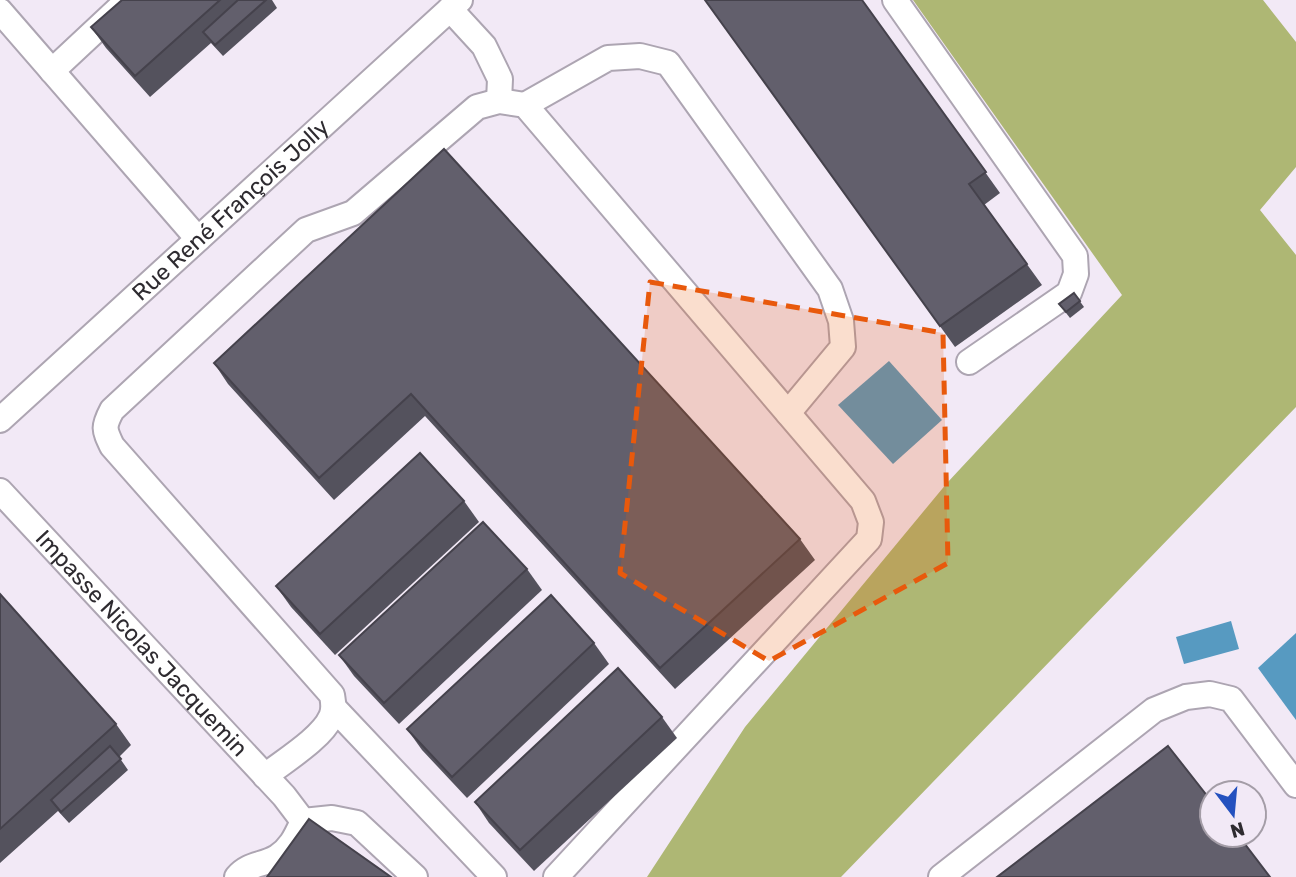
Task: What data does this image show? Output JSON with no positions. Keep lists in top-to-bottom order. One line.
{"streets":{"street":["Rue René François Jolly","Impasse Nicolas Jacquemin"]},"north":"bottom"}
